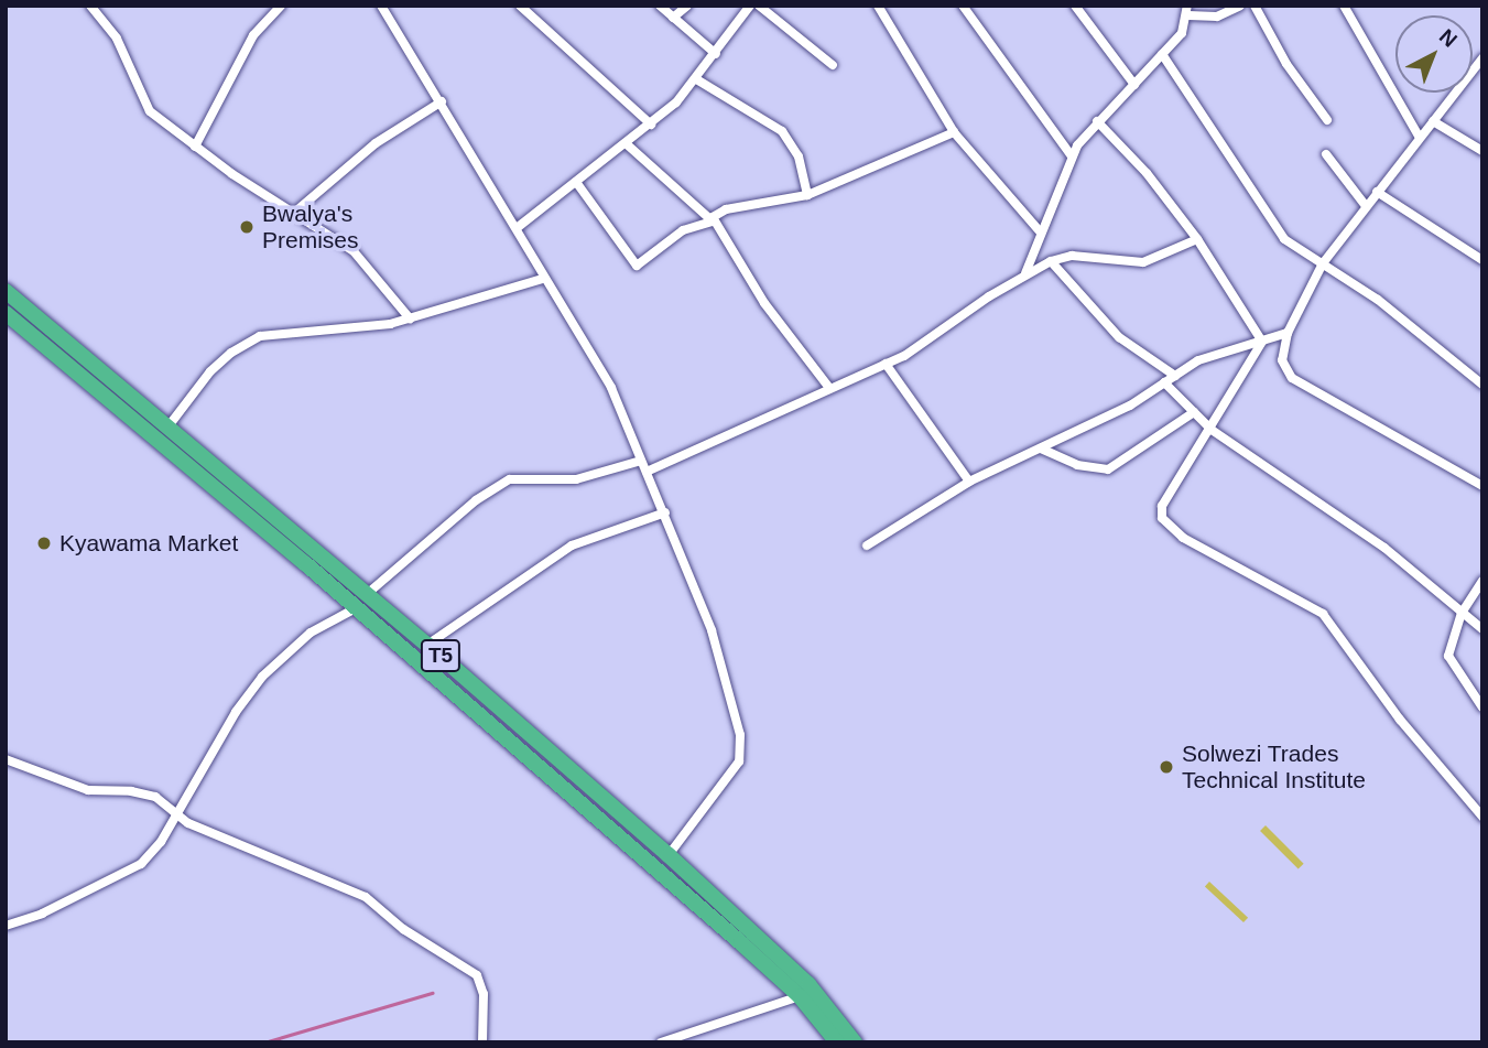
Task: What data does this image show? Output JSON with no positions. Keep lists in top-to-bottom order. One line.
{"streets":{"highway":["T5"]},"places":["Bwalya's Premises","Kyawama Market","Solwezi Trades Technical Institute"],"north":"top right"}
